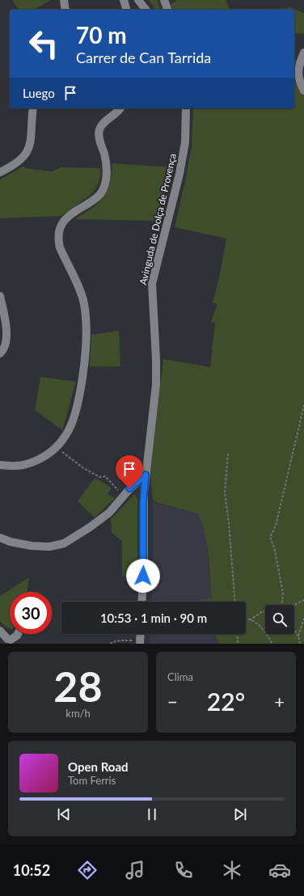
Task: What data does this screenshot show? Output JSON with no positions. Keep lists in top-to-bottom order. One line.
{"streets":{"street":["Avinguda de Dolça de Provença"]},"page":{"turn":["70 m","Carrer de Can Tarrida"],"then":"Luego","limit":"30","trip":"10:53 · 1 min · 90 m","tile":[["28","km/h"],"Clima"],"heat":["−","22°","+"],"song":["Open Road","Tom Ferris"],"tabs":"10:52"}}
